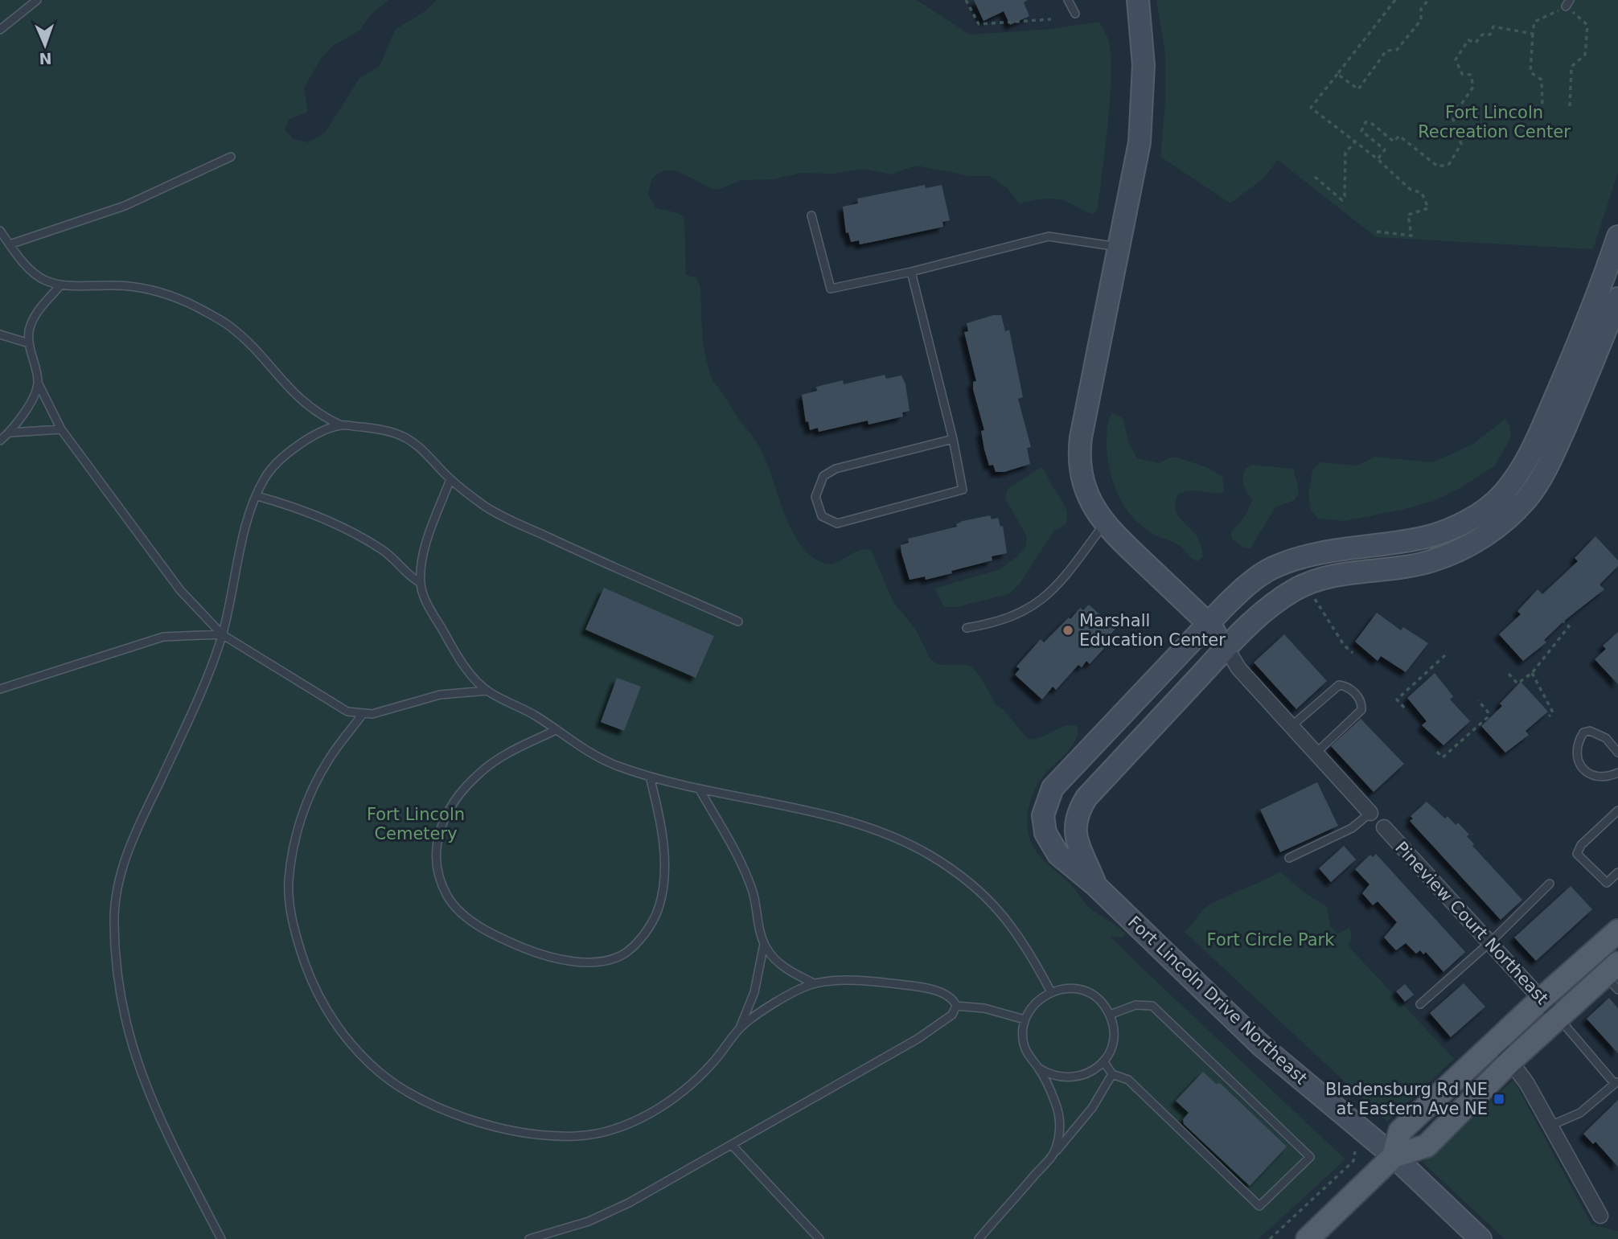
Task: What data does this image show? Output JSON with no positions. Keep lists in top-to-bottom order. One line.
{"streets":{"street":["Pineview Court Northeast","Fort Lincoln Drive Northeast"]},"parks":["Fort Lincoln Recreation Center","Fort Lincoln Cemetery","Fort Circle Park"],"places":{"other":["Marshall Education Center"],"transit":["Bladensburg Rd NE at Eastern Ave NE"]},"north":"bottom"}
